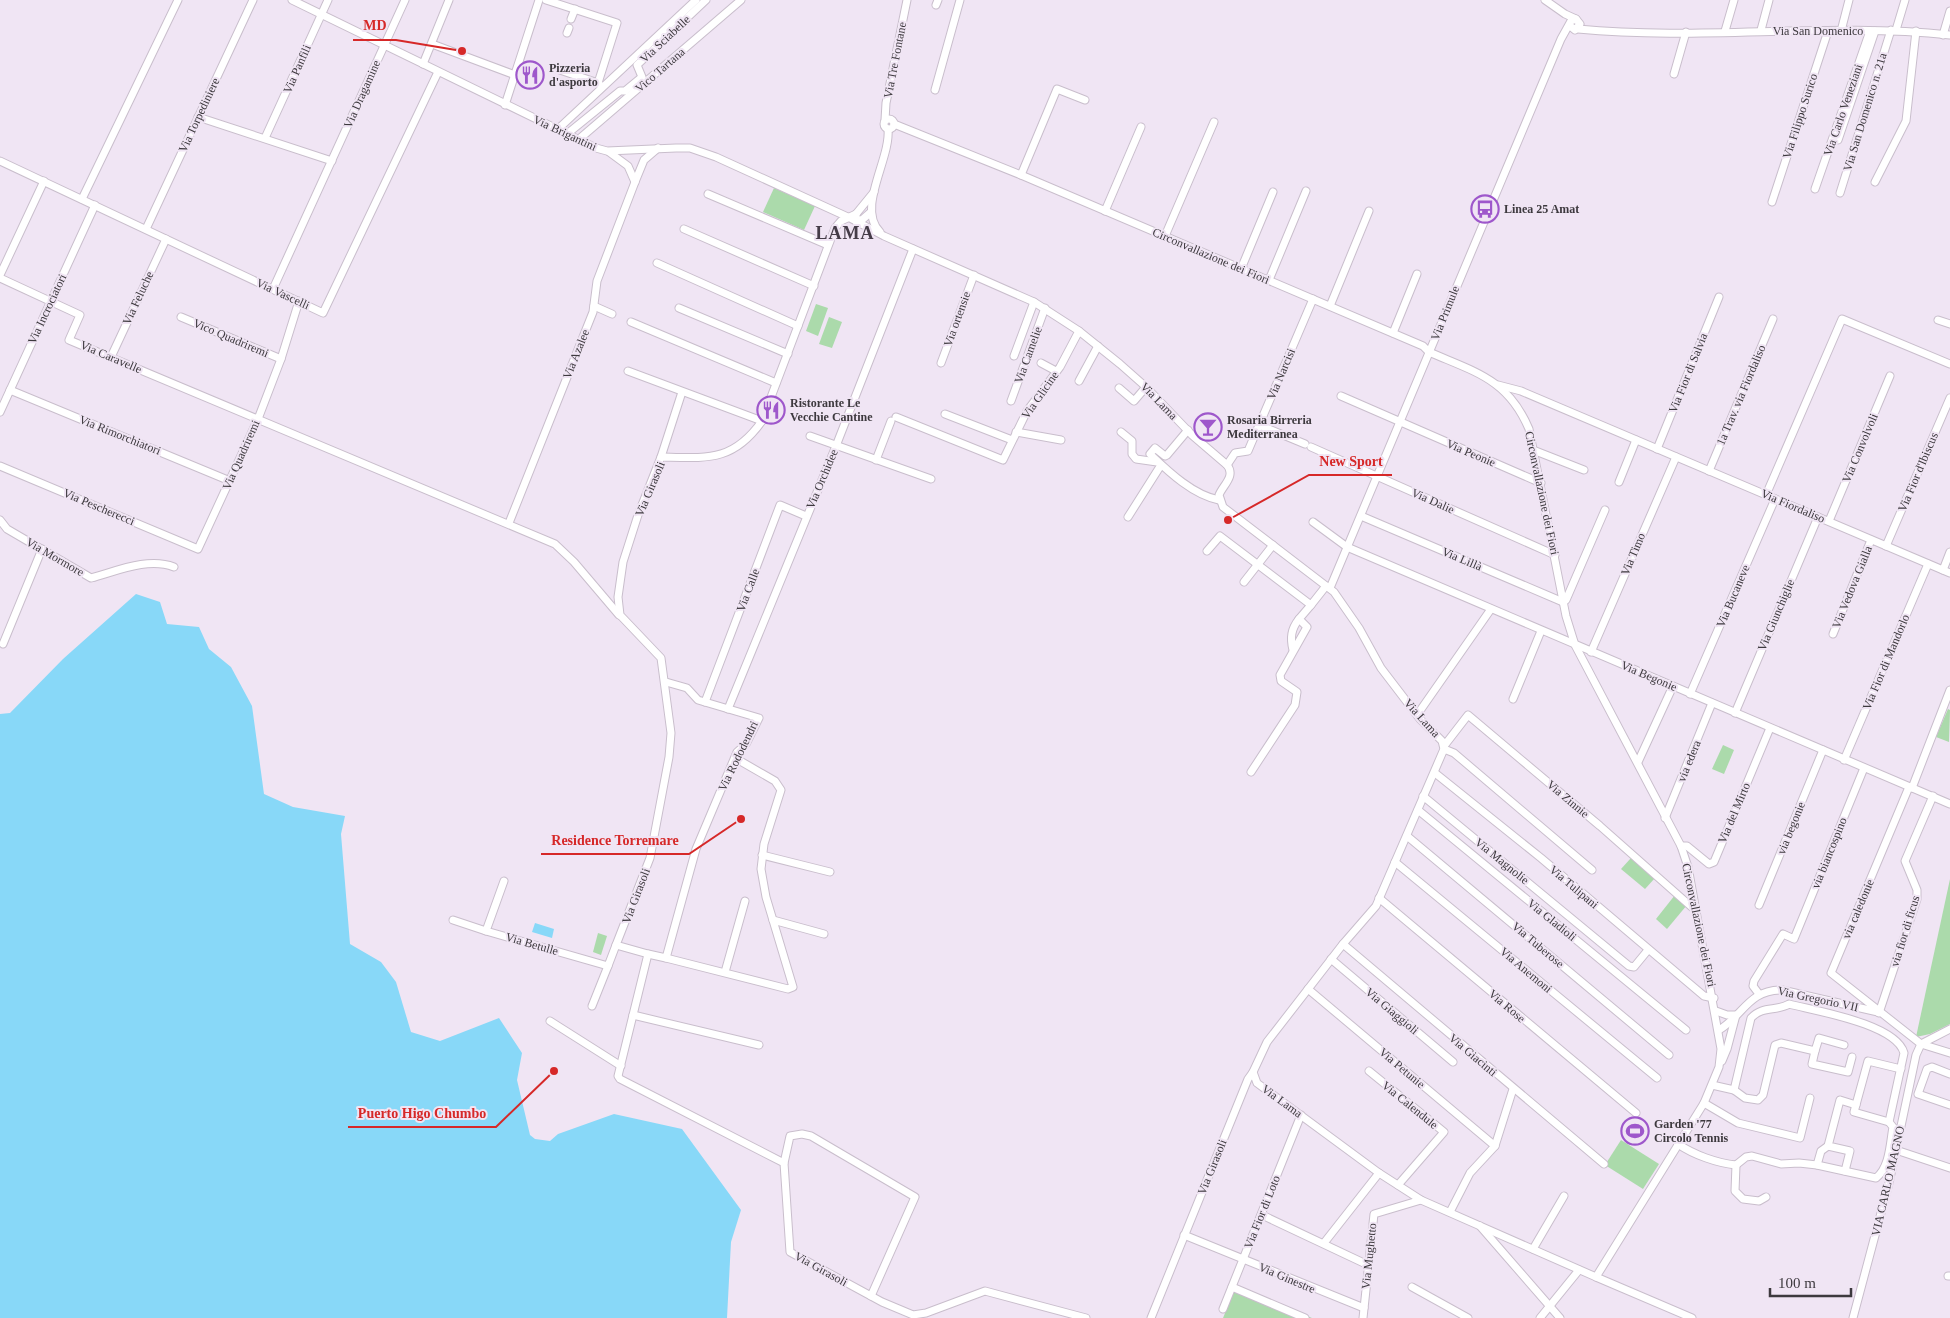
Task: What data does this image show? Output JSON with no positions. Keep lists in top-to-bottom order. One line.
{"streets":{"street":["Via San Domenico","Via Sciabelle","Via Tre Fontane","Via Panfili","Vico Tartana","Via Dragamine","Via Carlo Veneziani","Via San Domenico n. 21a","Via Torpediniere","Via Filippo Surico","Via Brigantini","Circonvallazione dei Fiori","Via Vascelli","Via Feluche","Via Incrociatori","Via Primule","Via ortensie","Vico Quadriremi","Via Azalee","Via Camelie","Via Caravelle","Via Fior di Salvia","Via Narcisi","Via Glicine","1a Trav. via Fiordaliso","Via Lama","Via Rimorchiatori","Via Convolvoli","Via Peonie","Via Quadriremi","Via Fior d'Ibiscus","Via Orchidee","Via Girasoli","Via Dalie","Via Fiordaliso","Via Pescherecci","Via Timo","Via Mormore","Via Lillà","Via Vedova Gialla","Via Calle","Via Bucaneve","Via Giunchiglie","Via Fior di Mandorlo","Via Begonie","Via Rododendri","via edera","Via Zinnie","Via del Mirto","via begonie","via biancospino","Via Magnolie","Via Tulipani","via caledonie","Via Gladioli","via fior di ficus","Via Betulle","Via Tuberose","Via Anemoni","Via Gregorio VII","Via Rose","Via Giaggioli","Via Giacinti","Via Petunie","Via Calendule","VIA CARLO MAGNO","Via Fior di Loto","Via Mughetto","Via Ginestre"]},"crossings":[["Via San Domenico","Via Carlo Veneziani"],["Via San Domenico","Via San Domenico n. 21a"],["Via San Domenico","Via Filippo Surico"],["Via San Domenico","Via Primule"],["Via Sciabelle","Via Brigantini"],["Via Tre Fontane","Circonvallazione dei Fiori"],["Via Panfili","Via Brigantini"],["Vico Tartana","Via Brigantini"],["Via Dragamine","Via Brigantini"],["Via Dragamine","Via Vascelli"],["Via Torpediniere","Via Vascelli"],["Via Brigantini","Via Vascelli"],["Via Brigantini","Via Azalee"],["Via Brigantini","Via Lama"],["Via Brigantini","Via Girasoli"],["Circonvallazione dei Fiori","Via Primule"],["Circonvallazione dei Fiori","Via Narcisi"],["Circonvallazione dei Fiori","Via Lama"],["Circonvallazione dei Fiori","Via Peonie"],["Circonvallazione dei Fiori","Via Dalie"],["Circonvallazione dei Fiori","Via Fiordaliso"],["Circonvallazione dei Fiori","Via Lillà"],["Circonvallazione dei Fiori","Via Begonie"],["Circonvallazione dei Fiori","via edera"],["Circonvallazione dei Fiori","Via Zinnie"],["Circonvallazione dei Fiori","Via del Mirto"],["Circonvallazione dei Fiori","Via Tulipani"],["Circonvallazione dei Fiori","Via Gregorio VII"],["Via Vascelli","Via Feluche"],["Via Vascelli","Via Incrociatori"],["Via Vascelli","Via Quadriremi"],["Via Feluche","Via Caravelle"],["Via Incrociatori","Via Caravelle"],["Via Incrociatori","Via Rimorchiatori"],["Via Primule","Via Lama"],["Via Primule","Via Peonie"],["Via Primule","Via Dalie"],["Via Primule","Via Lillà"],["Via Primule","Via Begonie"],["Via ortensie","Via Lama"],["Vico Quadriremi","Via Quadriremi"],["Via Azalee","Via Caravelle"],["Via Camelie","Via Lama"],["Via Caravelle","Via Quadriremi"],["Via Caravelle","Via Girasoli"],["Via Fior di Salvia","Via Fiordaliso"],["Via Narcisi","Via Lama"],["Via Narcisi","Via Dalie"],["Via Glicine","Via Lama"],["1a Trav. via Fiordaliso","Via Fiordaliso"],["Via Lama","Via Orchidee"],["Via Lama","Via Girasoli"],["Via Lama","Via Zinnie"],["Via Lama","Via Magnolie"],["Via Lama","Via Tulipani"],["Via Lama","Via Gladioli"],["Via Lama","Via Tuberose"],["Via Lama","Via Anemoni"],["Via Lama","Via Rose"],["Via Lama","Via Giaggioli"],["Via Lama","Via Giacinti"],["Via Lama","Via Petunie"],["Via Lama","Via Calendule"],["Via Lama","Via Fior di Loto"],["Via Lama","Via Mughetto"],["Via Rimorchiatori","Via Quadriremi"],["Via Convolvoli","Via Fiordaliso"],["Via Quadriremi","Via Pescherecci"],["Via Fior d'Ibiscus","Via Fiordaliso"],["Via Orchidee","Via Calle"],["Via Orchidee","Via Rododendri"],["Via Girasoli","Via Rododendri"],["Via Girasoli","Via Ginestre"],["Via Fiordaliso","Via Timo"],["Via Fiordaliso","Via Vedova Gialla"],["Via Fiordaliso","Via Bucaneve"],["Via Fiordaliso","Via Giunchiglie"],["Via Fiordaliso","Via Fior di Mandorlo"],["Via Timo","Via Begonie"],["Via Calle","Via Rododendri"],["Via Bucaneve","Via Begonie"],["Via Giunchiglie","Via Begonie"],["Via Fior di Mandorlo","Via Begonie"],["Via Begonie","via edera"],["Via Begonie","Via del Mirto"],["Via Begonie","via begonie"],["Via Begonie","via biancospino"],["Via Begonie","via caledonie"],["Via Begonie","via fior di ficus"],["via biancospino","Via Gregorio VII"],["Via Magnolie","Via Tulipani"],["via caledonie","via fior di ficus"],["via caledonie","Via Gregorio VII"],["via fior di ficus","Via Gregorio VII"],["Via Fior di Loto","Via Ginestre"],["Via Mughetto","Via Ginestre"]],"districts":["LAMA"],"places":{"other":["MD","New Sport","Residence Torremare","Puerto Higo Chumbo"],"restaurant":["Pizzeria d'asporto","Ristorante Le Vecchie Cantine"],"bus stop":["Linea 25 Amat"],"bar":["Rosaria Birreria Mediterranea"],"sports":["Garden '77 Circolo Tennis"]},"scale_bar":"100 m"}
